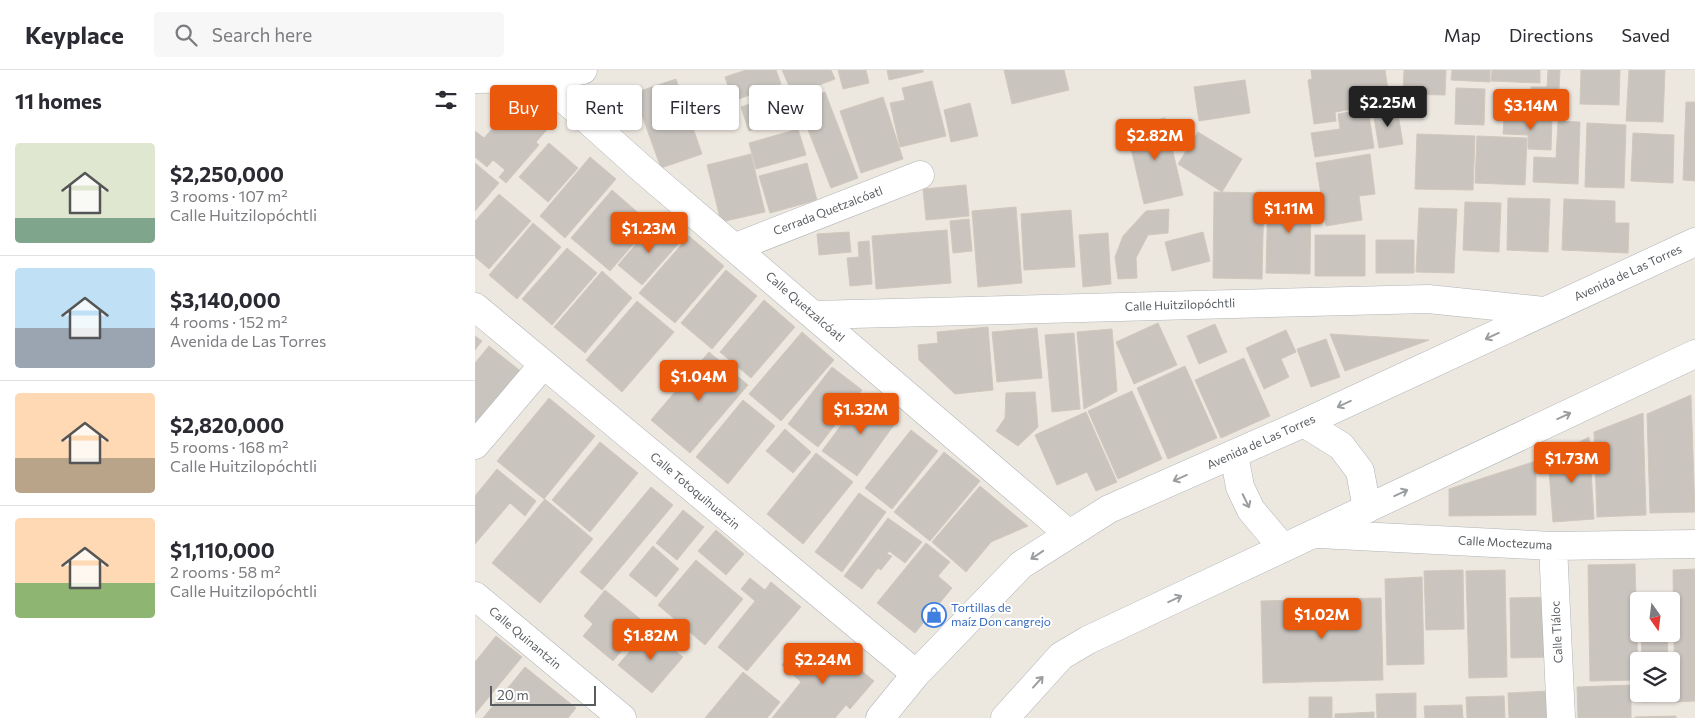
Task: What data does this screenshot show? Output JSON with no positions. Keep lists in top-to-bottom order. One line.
{"streets":{"street":["Cerrada Quetzalcóatl","Avenida de Las Torres","Calle Huitzilopóchtli","Calle Quetzalcóatl","Calle Totoquihuatzin","Calle Moctezuma","Calle Tláloc","Calle Quinantzin"]},"crossings":[["Cerrada Quetzalcóatl","Calle Quetzalcóatl"],["Avenida de Las Torres","Calle Huitzilopóchtli"],["Avenida de Las Torres","Calle Quetzalcóatl"],["Avenida de Las Torres","Calle Totoquihuatzin"],["Avenida de Las Torres","Calle Moctezuma"],["Calle Huitzilopóchtli","Calle Quetzalcóatl"],["Calle Moctezuma","Calle Tláloc"]],"places":{"shop":["Tortillas de maíz Don cangrejo"]},"scale_bar":"20 m","north":"bottom","page":{"header":"Keyplace","search":"Search here","nav":["Map","Directions","Saved"],"heading":"11 homes","chip":["Buy","Rent","Filters","New"],"price":["$2.25M","$3.14M","$2.82M","$1.11M","$1.23M","$1.04M","$1.32M","$1.73M","$1.02M","$1.82M","$2.24M"],"list":[{"name":"$2,250,000","note":"3 rooms · 107 m² · Calle Huitzilopóchtli"},{"name":"$3,140,000","note":"4 rooms · 152 m² · Avenida de Las Torres"},{"name":"$2,820,000","note":"5 rooms · 168 m² · Calle Huitzilopóchtli"},{"name":"$1,110,000","note":"2 rooms · 58 m² · Calle Huitzilopóchtli"}],"scale":"20 m"}}
